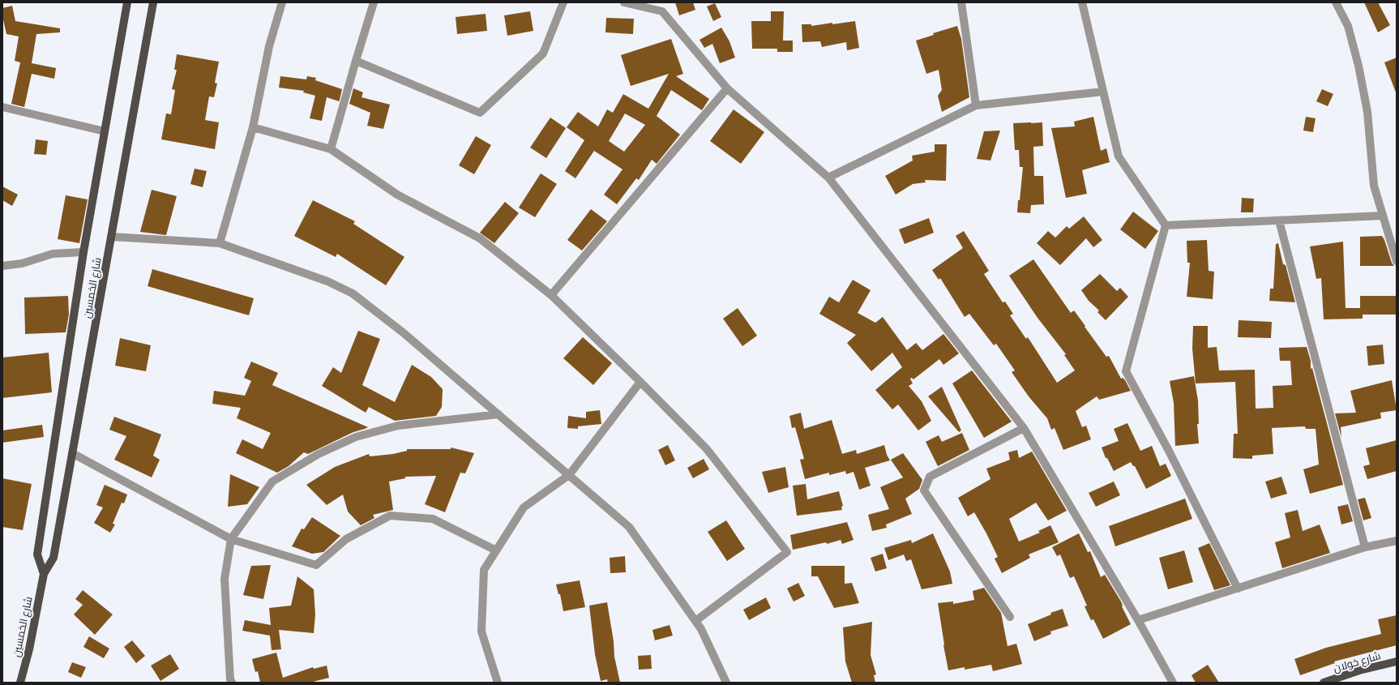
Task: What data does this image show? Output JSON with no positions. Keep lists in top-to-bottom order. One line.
{"streets":{"main road":["شارع الخمسين","شارع خولان"]}}
